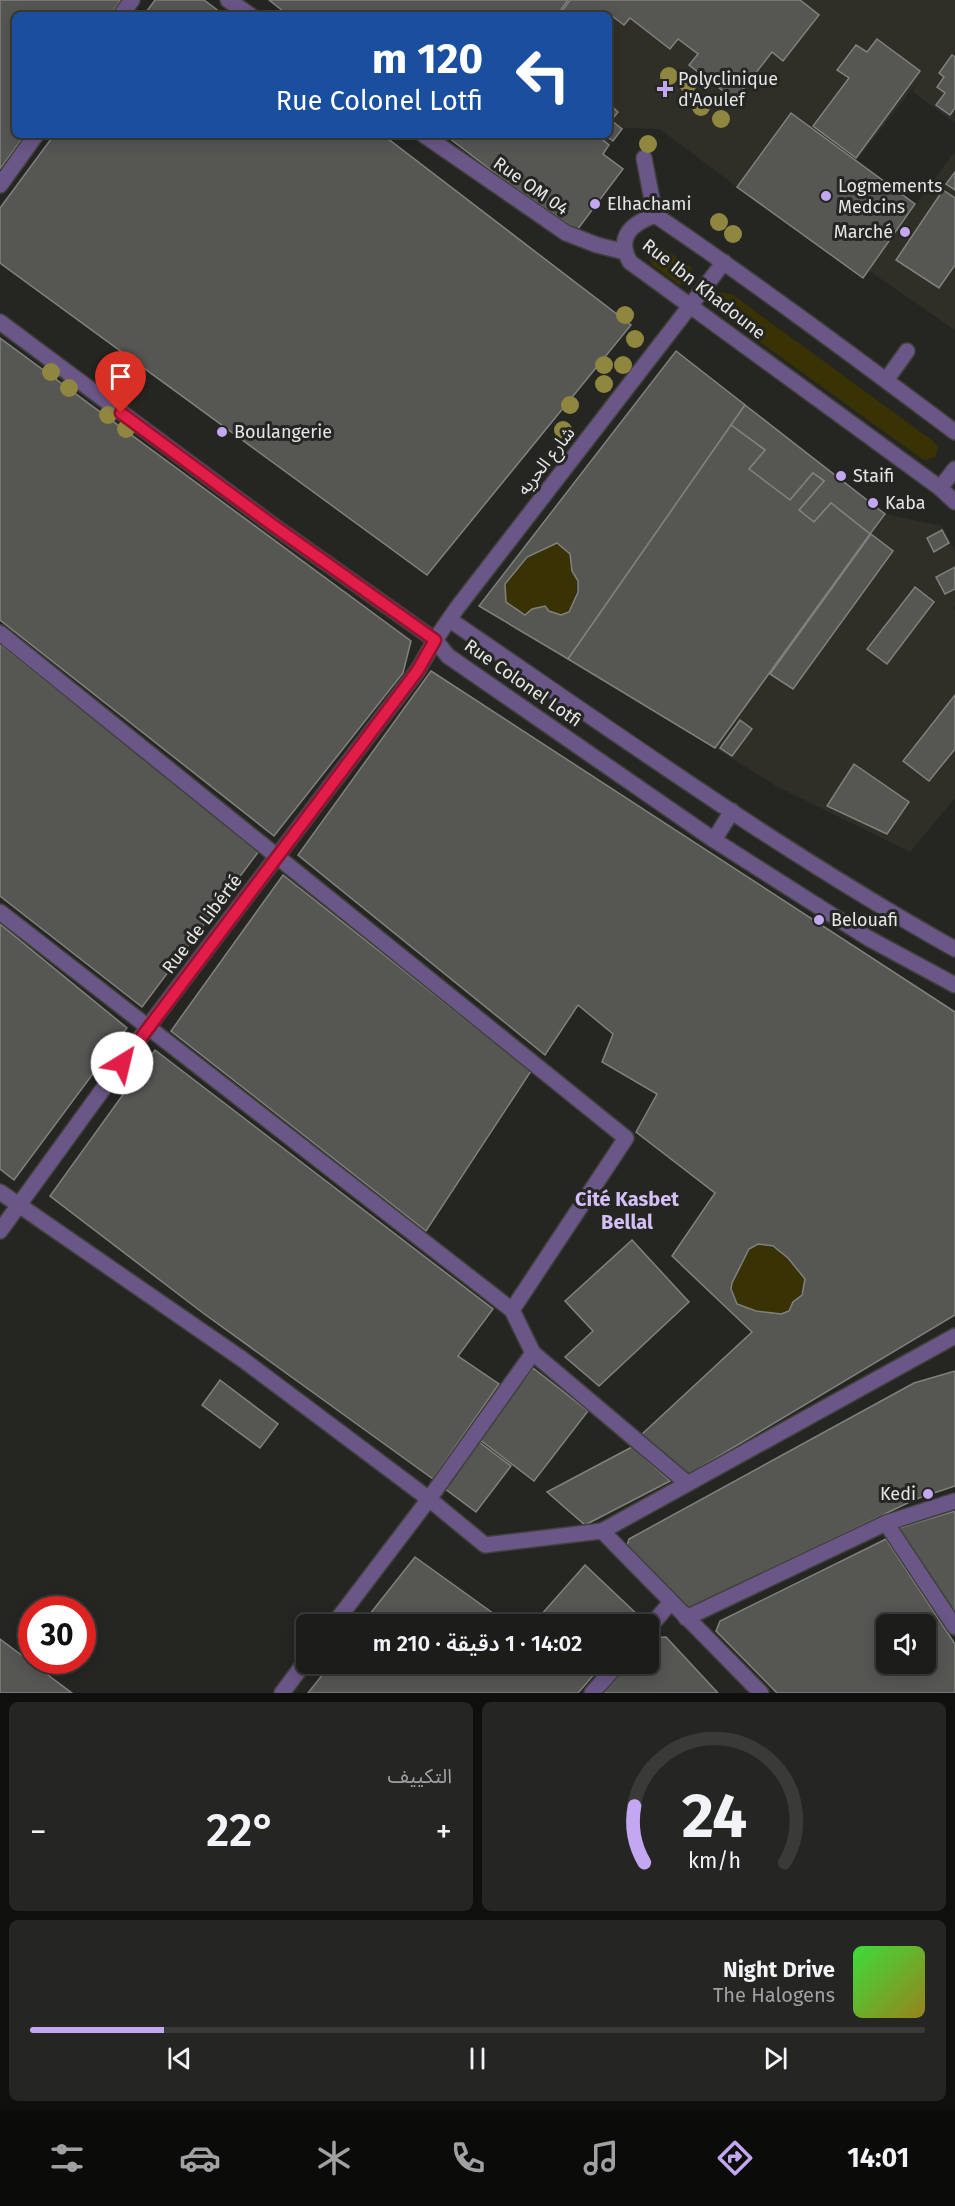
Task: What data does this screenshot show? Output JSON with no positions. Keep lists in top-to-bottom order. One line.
{"streets":{"street":["Rue OM 04","Rue Ibn Khadoune","شارع الحريه","Rue Colonel Lotfi","Rue de Libérté"]},"crossings":[["Rue OM 04","Rue Ibn Khadoune"],["Rue Ibn Khadoune","شارع الحريه"],["شارع الحريه","Rue Colonel Lotfi"],["شارع الحريه","Rue de Libérté"],["Rue Colonel Lotfi","Rue de Libérté"]],"districts":["Cité Kasbet Bellal"],"places":{"health":["Polyclinique d'Aoulef"],"other":["Logmements Medcins","Elhachami","Marché","Boulangerie","Staifi","Kaba","Belouafi","Kedi"]},"page":{"turn":["120 m","Rue Colonel Lotfi"],"limit":"30","trip":"14:02 · 1 دقيقة · 210 m","tile":"التكييف","heat":["−","22°","+"],"song":["Night Drive","The Halogens"],"tabs":"14:01","gauge":["24","km/h"]}}
